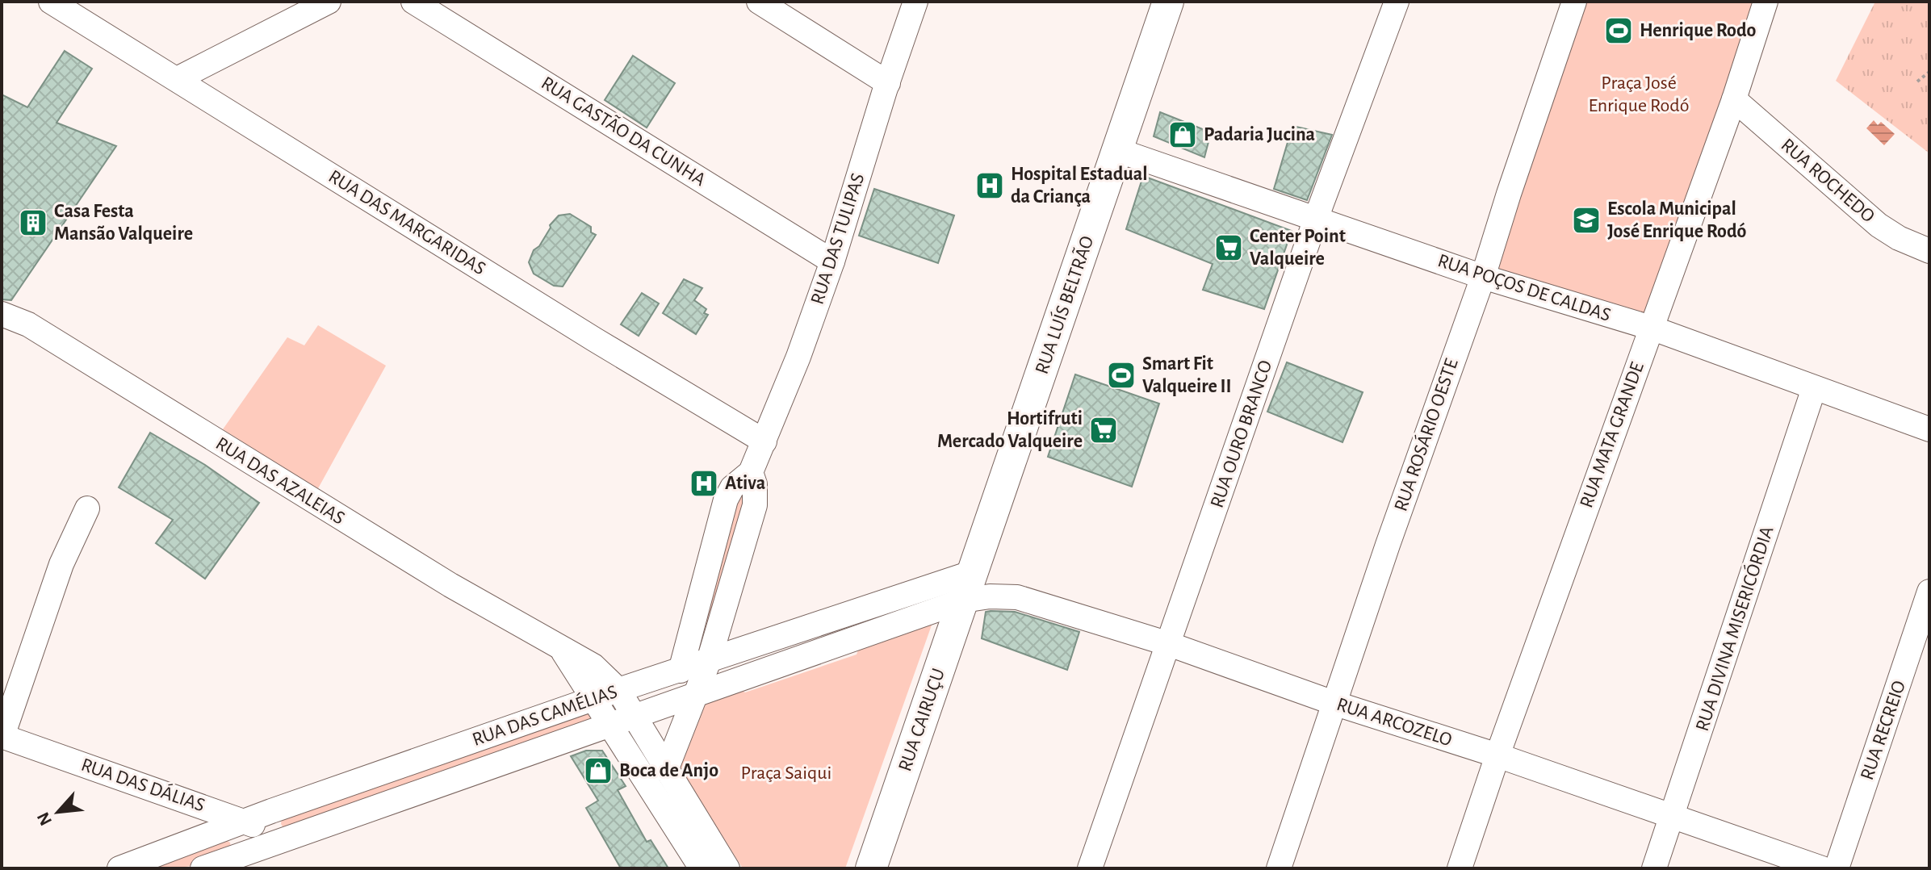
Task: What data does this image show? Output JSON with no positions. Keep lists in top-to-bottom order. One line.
{"streets":{"main road":["RUA LUÍS BELTRÃO","RUA CAIRUÇU"],"street":["RUA GASTÃO DA CUNHA","RUA ROCHEDO","RUA DAS MARGARIDAS","RUA DAS TULIPAS","RUA POÇOS DE CALDAS","RUA OURO BRANCO","RUA ROSÁRIO OESTE","RUA MATA GRANDE","RUA DAS AZALEIAS","RUA DIVINA MISERICÓRDIA","RUA DAS CAMÉLIAS","RUA ARCOZELO","RUA RECREIO","RUA DAS DÁLIAS"]},"crossings":[["RUA GASTÃO DA CUNHA","RUA DAS TULIPAS"],["RUA ROCHEDO","RUA MATA GRANDE"],["RUA DAS MARGARIDAS","RUA DAS TULIPAS"],["RUA DAS TULIPAS","RUA DAS CAMÉLIAS"],["RUA POÇOS DE CALDAS","RUA LUÍS BELTRÃO"],["RUA POÇOS DE CALDAS","RUA OURO BRANCO"],["RUA POÇOS DE CALDAS","RUA ROSÁRIO OESTE"],["RUA POÇOS DE CALDAS","RUA MATA GRANDE"],["RUA POÇOS DE CALDAS","RUA DIVINA MISERICÓRDIA"],["RUA LUÍS BELTRÃO","RUA DAS CAMÉLIAS"],["RUA LUÍS BELTRÃO","RUA CAIRUÇU"],["RUA OURO BRANCO","RUA ARCOZELO"],["RUA ROSÁRIO OESTE","RUA ARCOZELO"],["RUA MATA GRANDE","RUA ARCOZELO"],["RUA DAS AZALEIAS","RUA DAS CAMÉLIAS"],["RUA DIVINA MISERICÓRDIA","RUA ARCOZELO"],["RUA DAS CAMÉLIAS","RUA CAIRUÇU"],["RUA DAS CAMÉLIAS","RUA ARCOZELO"],["RUA DAS CAMÉLIAS","RUA DAS DÁLIAS"],["RUA CAIRUÇU","RUA ARCOZELO"]],"parks":["Praça José Enrique Rodó","Praça Saiqui"],"places":{"sports":["Henrique Rodo","Smart Fit Valqueire II"],"shop":["Padaria Jucina","Boca de Anjo"],"hospital":["Hospital Estadual da Criança","Ativa"],"school or university":["Escola Municipal José Enrique Rodó"],"building":["Casa Festa Mansão Valqueire"],"supermarket":["Center Point Valqueire","Hortifruti Mercado Valqueire"]},"north":"bottom left"}
